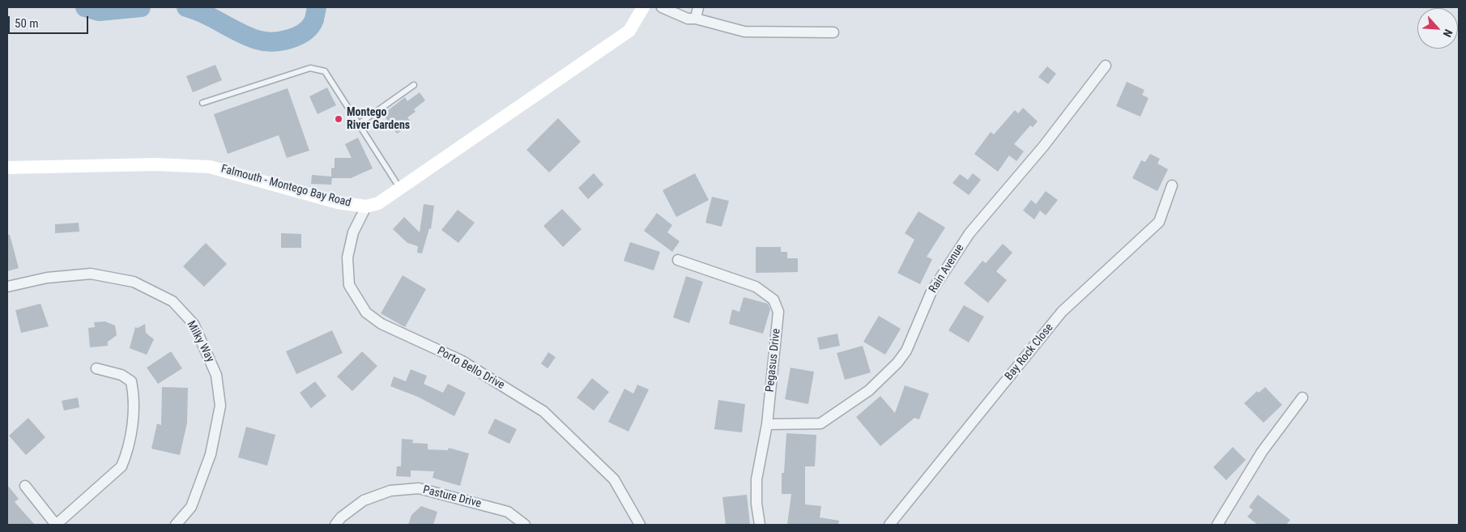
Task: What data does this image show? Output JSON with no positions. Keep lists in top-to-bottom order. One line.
{"streets":{"main road":["Falmouth - Montego Bay Road"],"street":["Rain Avenue","Milky Way","Bay Rock Close","Pegasus Drive","Porto Bello Drive","Pasture Drive"]},"crossings":[["Falmouth - Montego Bay Road","Porto Bello Drive"],["Rain Avenue","Pegasus Drive"]],"places":["Montego River Gardens"],"scale_bar":"50 m","north":"bottom right"}
